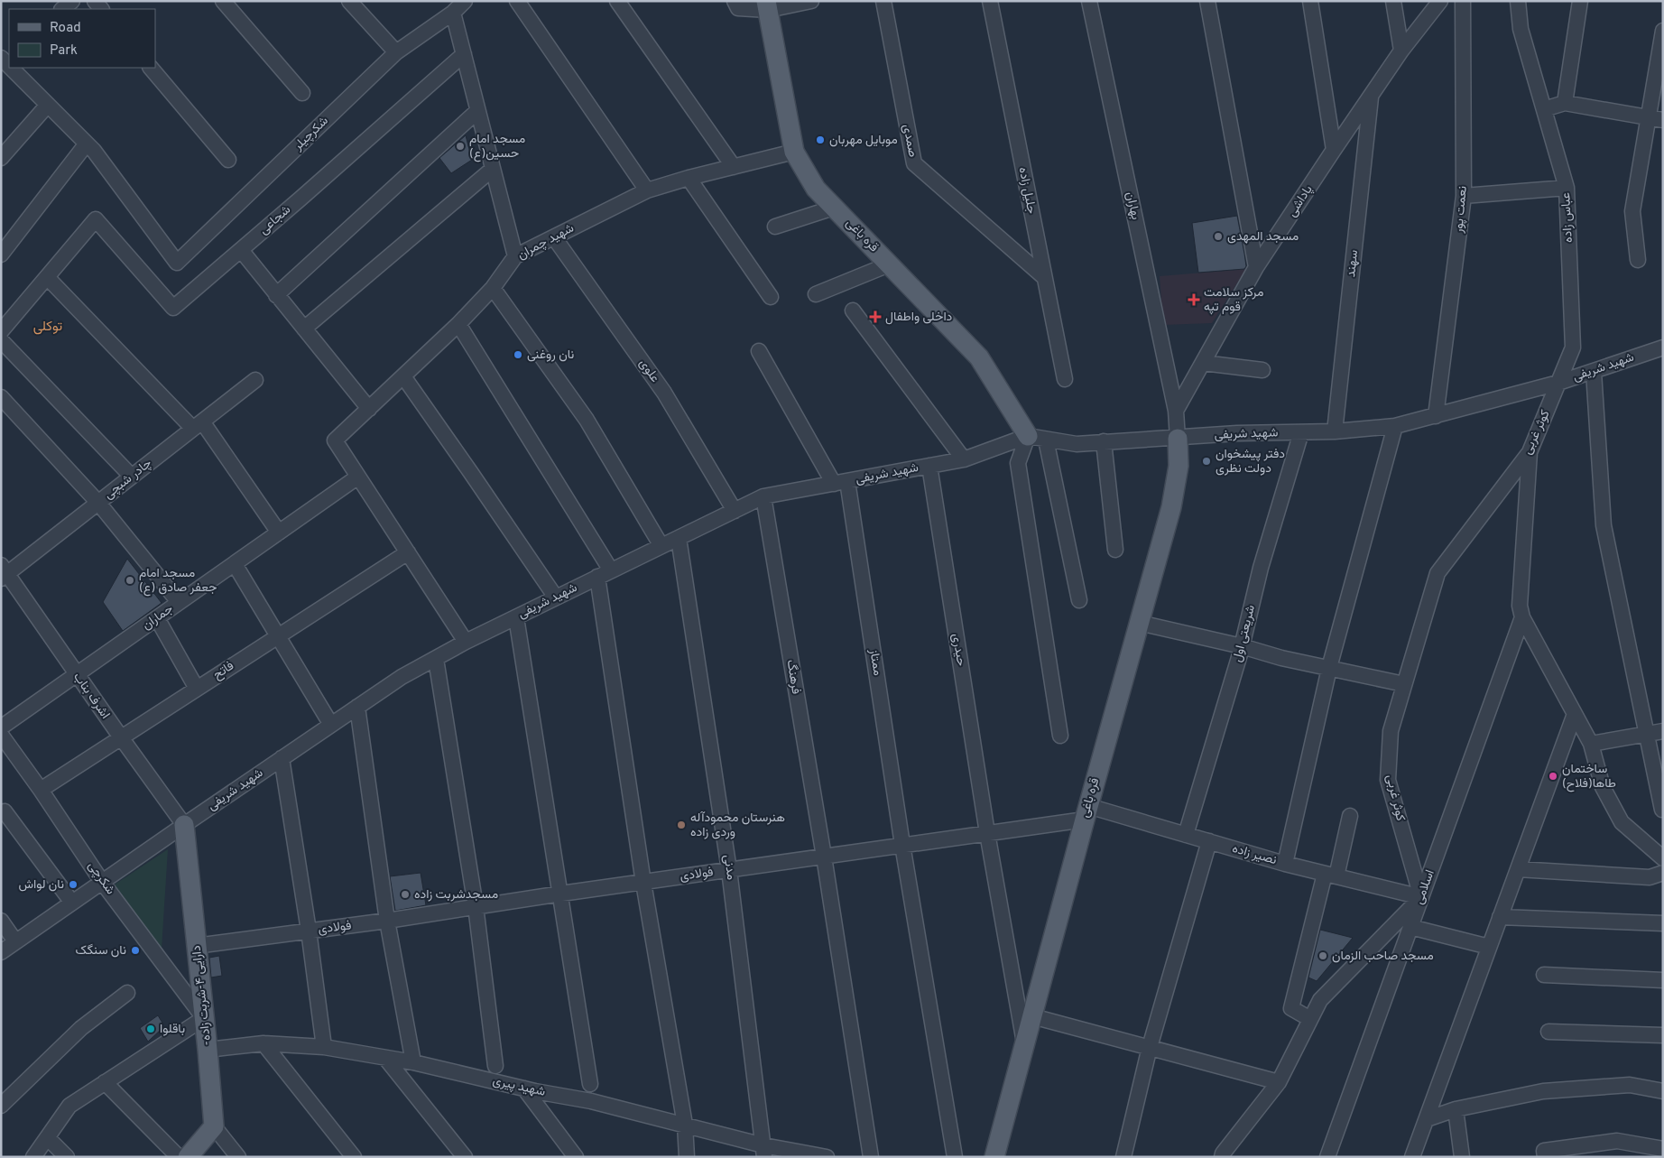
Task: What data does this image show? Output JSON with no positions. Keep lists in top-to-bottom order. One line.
{"streets":{"main road":["قره باغی","-دارایی ۴-شربت زاده"],"street":["شکرچیلر","صمدی","جلیل زاده","پاداشی","بهاران","نعمت پور","عباس زاده","شجاعی","شهید چمران","سهند","شهید شریفى","علوی","کوثر غربی","چادر شبچی","جماران","شریعتی اول","حیدری","ممتاز","فاتح","فرهنگ","اشرف بناب","نصیر زاده","مدنی","فولادی","شکرچی","اسلامی","شهید پیری"]},"crossings":[["صمدی","جلیل زاده"],["پاداشی","بهاران"],["پاداشی","سهند"],["نعمت پور","شهید شریفى"],["عباس زاده","شهید شریفى"],["عباس زاده","کوثر غربی"],["قره باغی","شهید چمران"],["قره باغی","شهید شریفى"],["قره باغی","حیدری"],["قره باغی","نصیر زاده"],["قره باغی","فولادی"],["شهید چمران","علوی"],["شهید چمران","جماران"],["سهند","شهید شریفى"],["شهید شریفى","علوی"],["شهید شریفى","کوثر غربی"],["شهید شریفى","شریعتی اول"],["شهید شریفى","حیدری"],["شهید شریفى","ممتاز"],["شهید شریفى","فرهنگ"],["شهید شریفى","اشرف بناب"],["شهید شریفى","مدنی"],["شهید شریفى","شکرچی"],["شهید شریفى","-دارایی ۴-شربت زاده"],["کوثر غربی","نصیر زاده"],["کوثر غربی","اسلامی"],["چادر شبچی","اشرف بناب"],["جماران","اشرف بناب"],["شریعتی اول","نصیر زاده"],["حیدری","فولادی"],["ممتاز","فولادی"],["فاتح","اشرف بناب"],["فاتح","شکرچی"],["فرهنگ","فولادی"],["اشرف بناب","-دارایی ۴-شربت زاده"],["نصیر زاده","فولادی"],["نصیر زاده","اسلامی"],["مدنی","فولادی"],["مدنی","شهید پیری"],["فولادی","-دارایی ۴-شربت زاده"],["فولادی","شهید پیری"],["شکرچی","-دارایی ۴-شربت زاده"],["-دارایی ۴-شربت زاده","شهید پیری"]],"districts":["توکلی"],"places":{"other":["موبایل مهربان","مسجد امام حسین(ع)","مسجد المهدی","نان روغنی","دفتر پیشخوان دولت نظری","مسجد امام جعفر صادق (ع)","ساختمان طاها(فلاح)","هنرستان محمودآله وردی زاده","نان لواش","مسجدشربت زاده","نان سنگک","مسجد صاحب الزمان","باقلوا"],"health":["مرکز سلامت قوم تپه","داخلی واطفال"]},"legend":["Road","Park"]}
